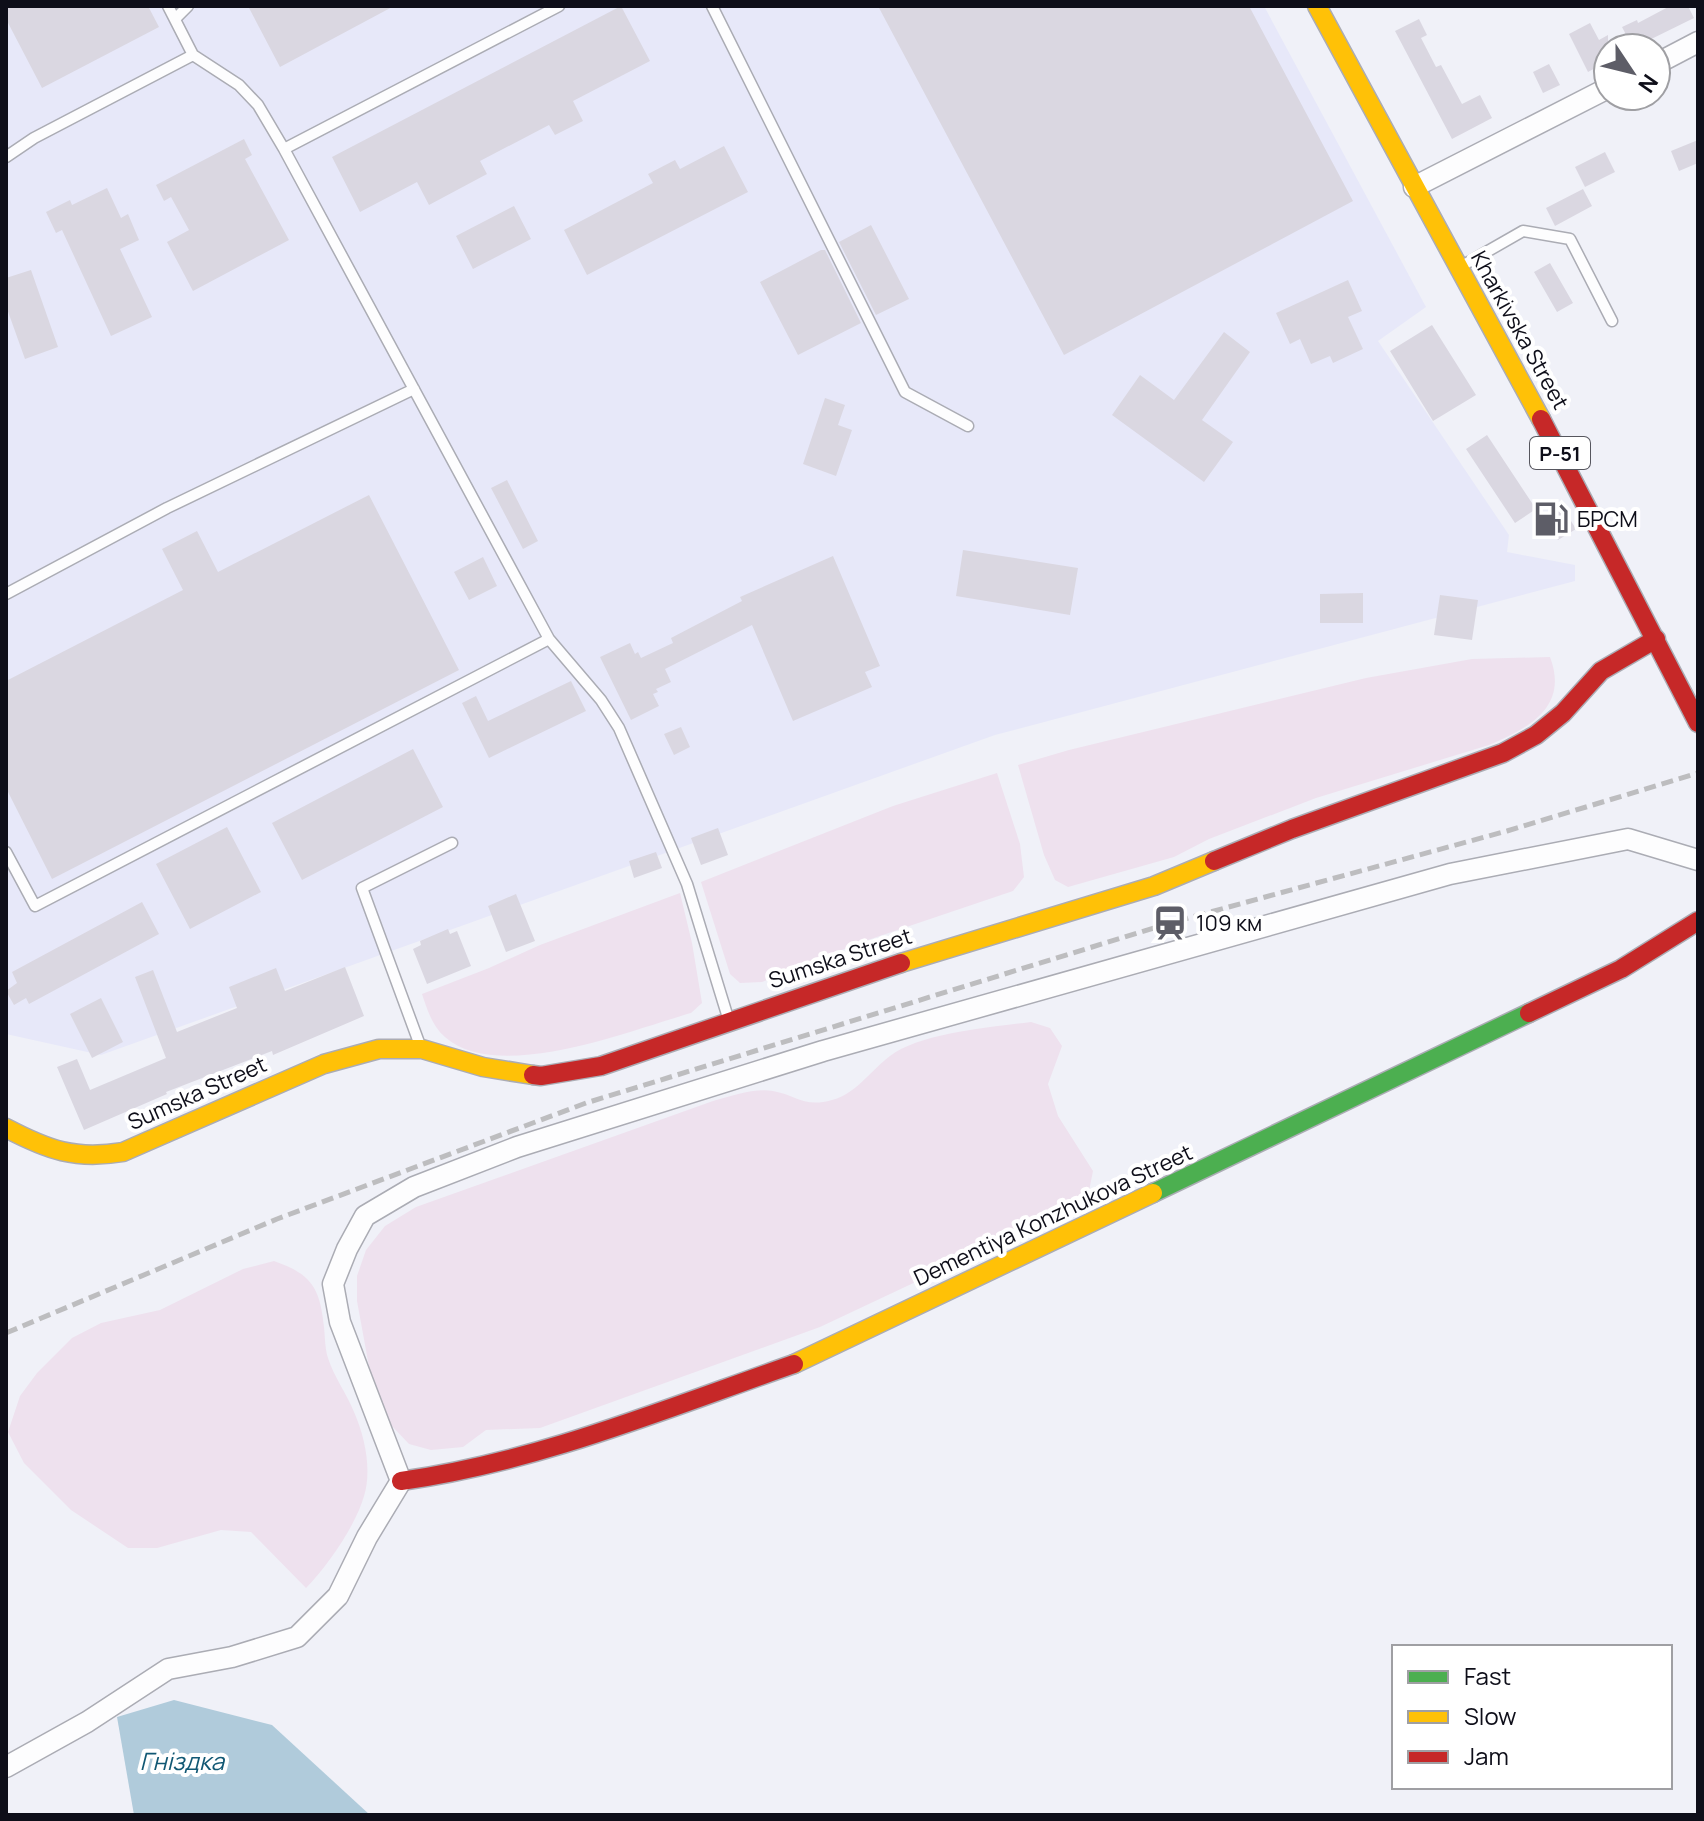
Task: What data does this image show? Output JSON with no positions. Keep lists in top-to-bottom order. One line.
{"streets":{"street":["Kharkivska Street","Р-51","Sumska Street","Dementiya Konzhukova Street"]},"crossings":[["Kharkivska Street","Sumska Street"]],"water":["Гніздка"],"places":{"fuel station":["БРСМ"],"station":["109 км"]},"legend":["Fast","Slow","Jam"],"north":"bottom right"}
